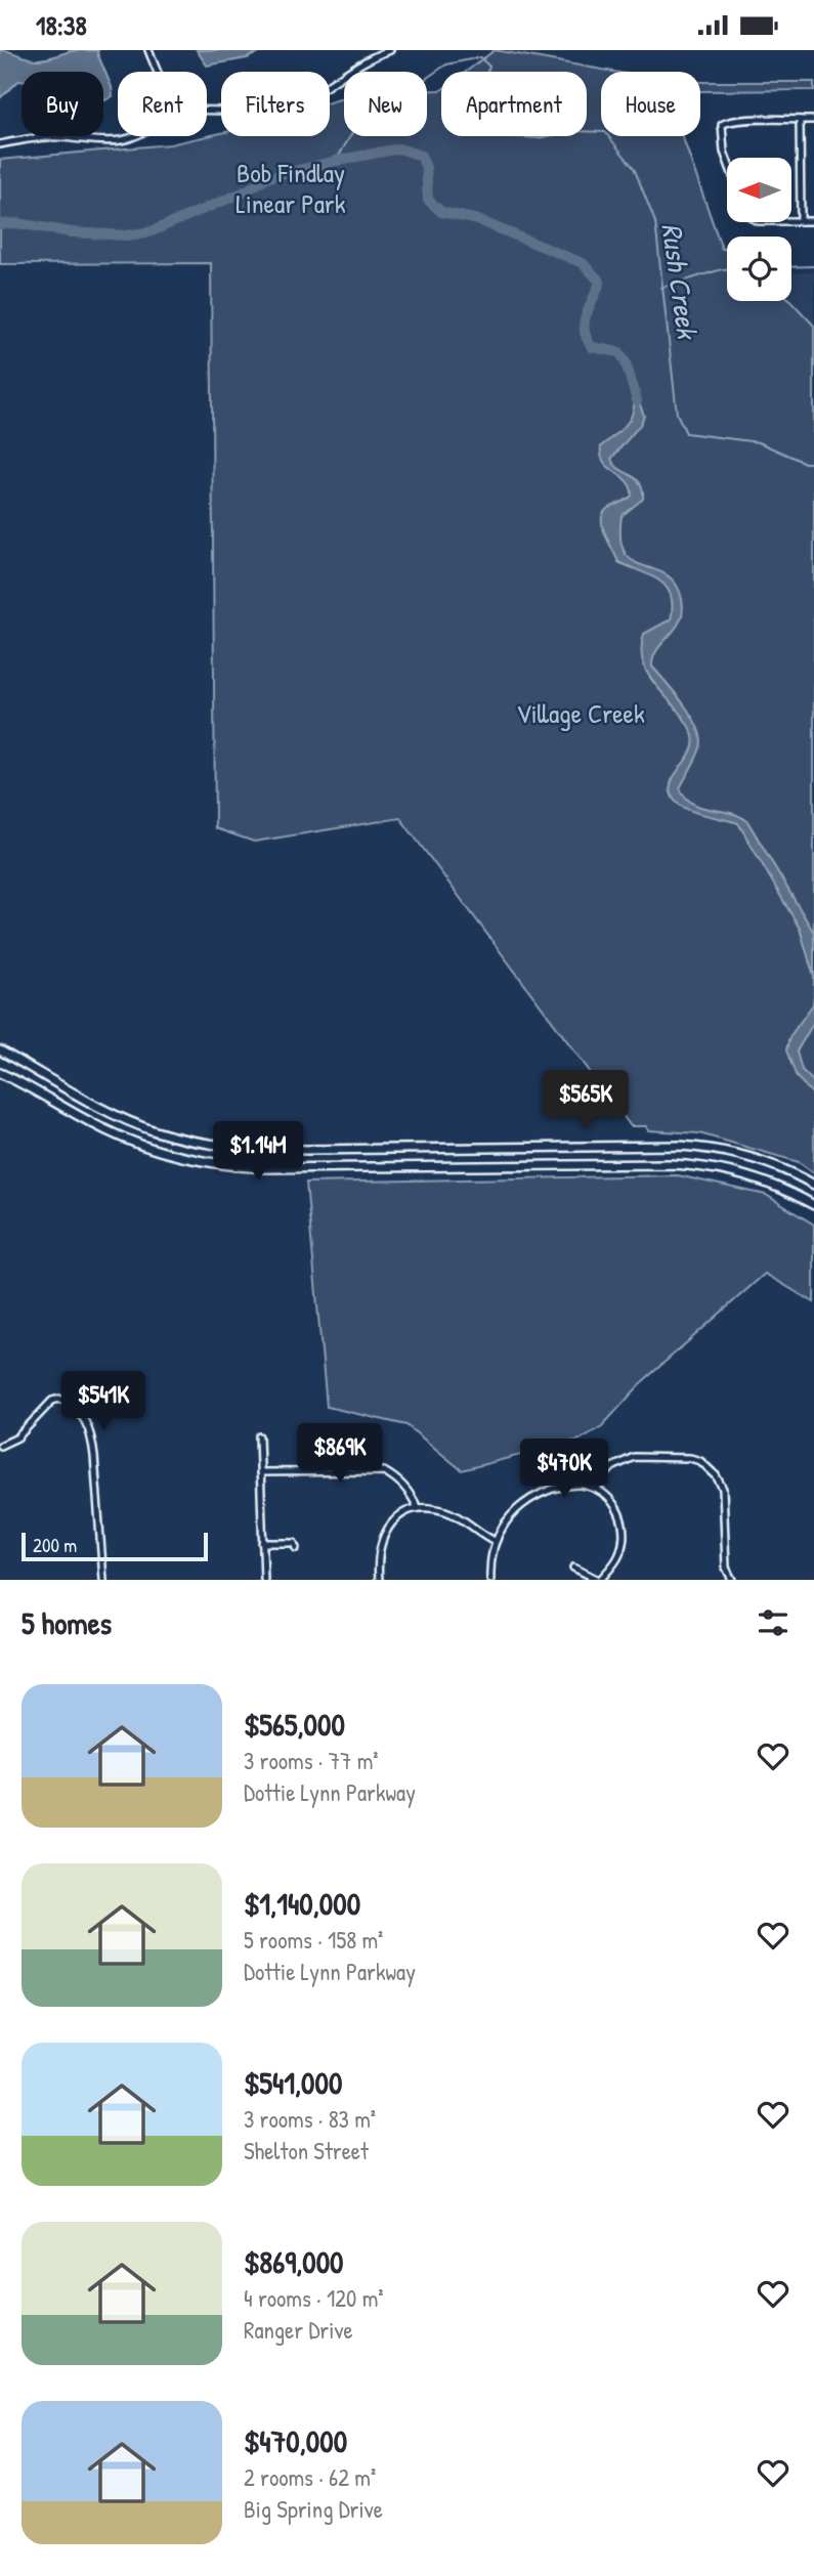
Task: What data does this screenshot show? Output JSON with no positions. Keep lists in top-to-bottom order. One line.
{"water":["Rush Creek"],"parks":["Bob Findlay Linear Park","Village Creek"],"scale_bar":"200 m","north":"left","page":{"status":"18:38","chip":["Buy","Rent","Filters","New","Apartment","House"],"price":["$565K","$1.14M","$541K","$869K","$470K"],"scale":"200 m","heading":"5 homes","list":[{"name":"$565,000","note":"3 rooms · 77 m² · Dottie Lynn Parkway"},{"name":"$1,140,000","note":"5 rooms · 158 m² · Dottie Lynn Parkway"},{"name":"$541,000","note":"3 rooms · 83 m² · Shelton Street"},{"name":"$869,000","note":"4 rooms · 120 m² · Ranger Drive"},{"name":"$470,000","note":"2 rooms · 62 m² · Big Spring Drive"}]}}
